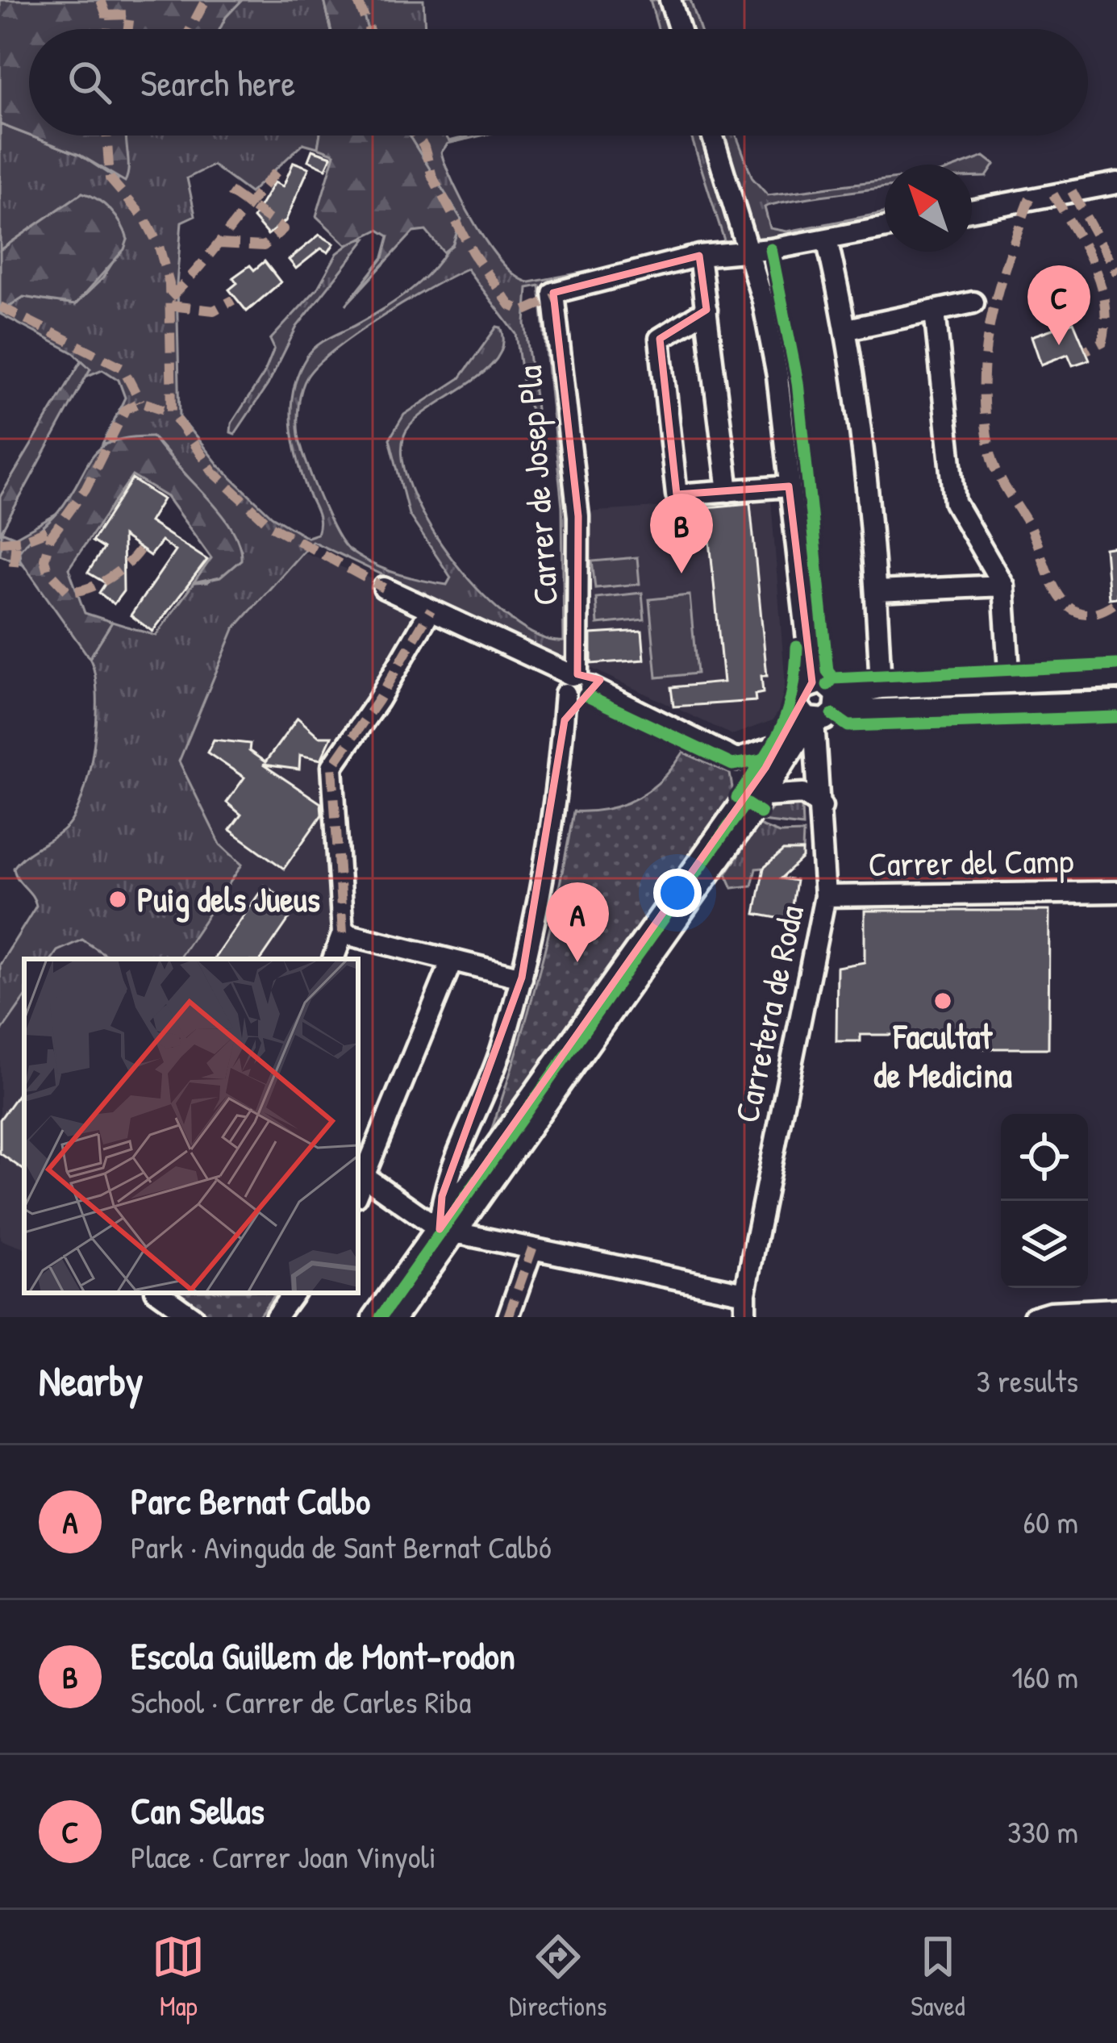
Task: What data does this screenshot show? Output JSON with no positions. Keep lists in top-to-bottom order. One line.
{"streets":{"street":["Carrer de Josep Pla","Carrer del Camp","Carretera de Roda"]},"crossings":[["Carrer del Camp","Carretera de Roda"]],"places":["Puig dels Jueus","Facultat de Medicina"],"north":"top left","page":{"search":"Search here","pins":["C","B","A"],"heading":["Nearby","3 results"],"list":[{"mark":"A","name":"Parc Bernat Calbo","note":"Park · Avinguda de Sant Bernat Calbó","value":"60 m"},{"mark":"B","name":"Escola Guillem de Mont-rodon","note":"School · Carrer de Carles Riba","value":"160 m"},{"mark":"C","name":"Can Sellas","note":"Place · Carrer Joan Vinyoli","value":"330 m"}],"nav":["Map","Directions","Saved"]}}
